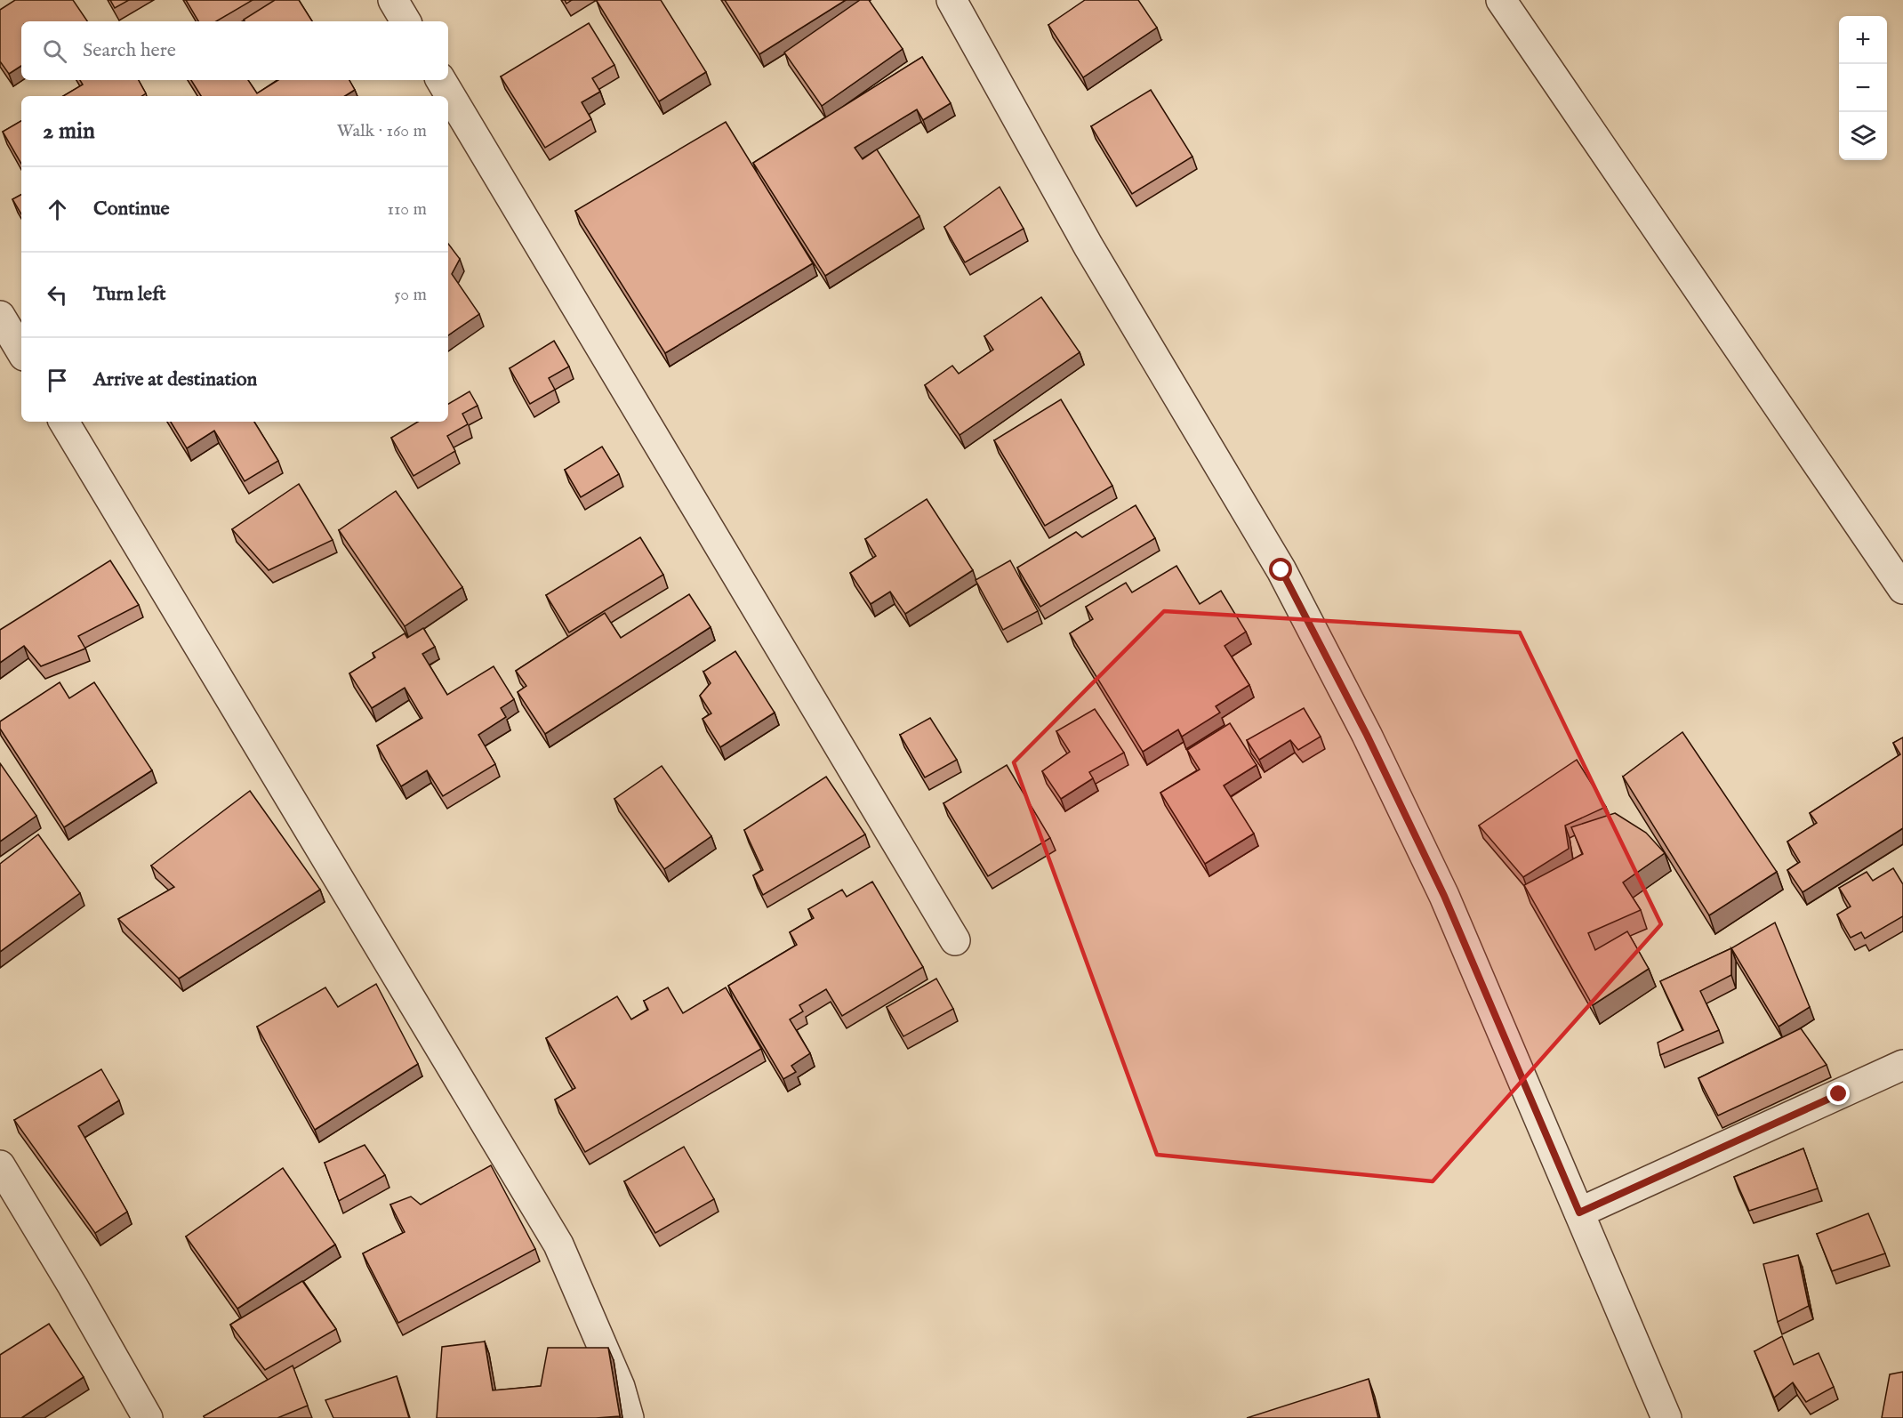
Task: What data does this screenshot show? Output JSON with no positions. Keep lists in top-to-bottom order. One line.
{"page":{"map_buttons":["+","−"],"search":"Search here","heading":["2 min","Walk · 160 m"],"list":[["Continue","110 m"],["Turn left","50 m"],"Arrive at destination"]}}
